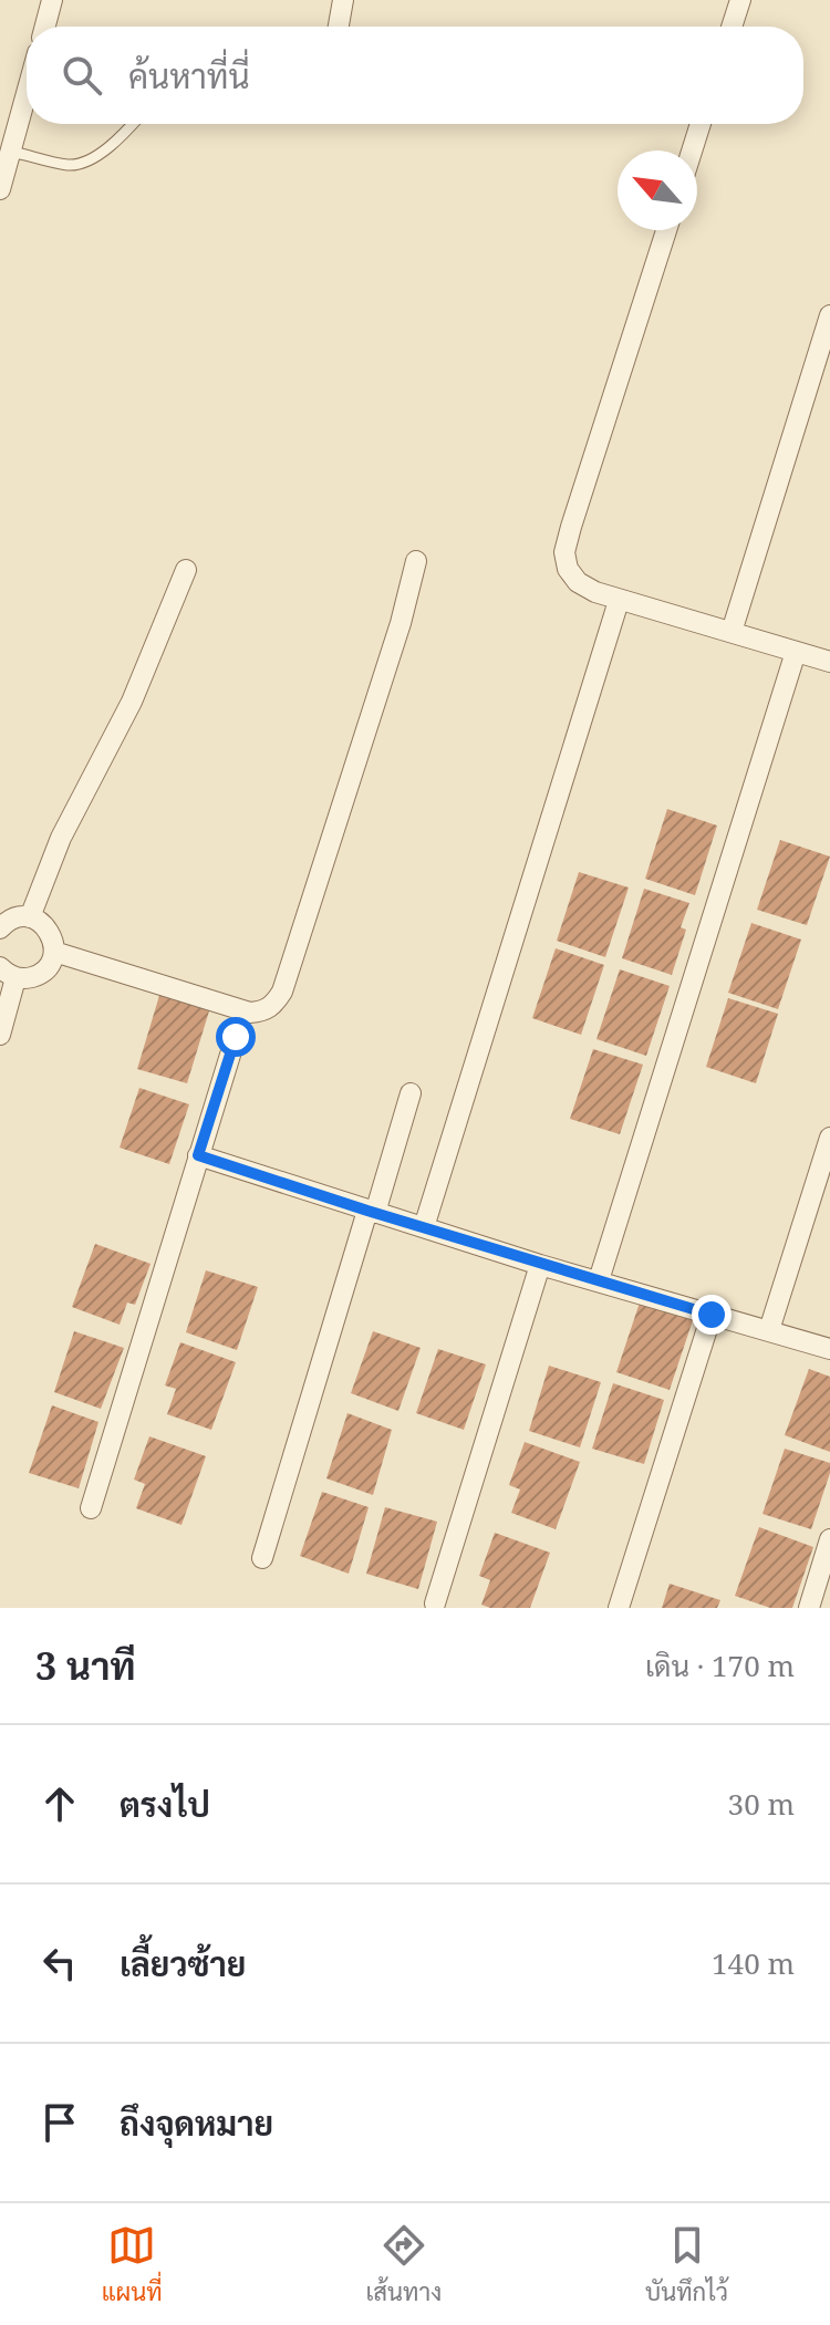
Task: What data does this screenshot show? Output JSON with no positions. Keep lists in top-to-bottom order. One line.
{"north":"top left","page":{"search":"ค้นหาที่นี่","heading":["3 นาที","เดิน · 170 m"],"list":[["ตรงไป","30 m"],["เลี้ยวซ้าย","140 m"],"ถึงจุดหมาย"],"nav":["แผนที่","เส้นทาง","บันทึกไว้"]}}
